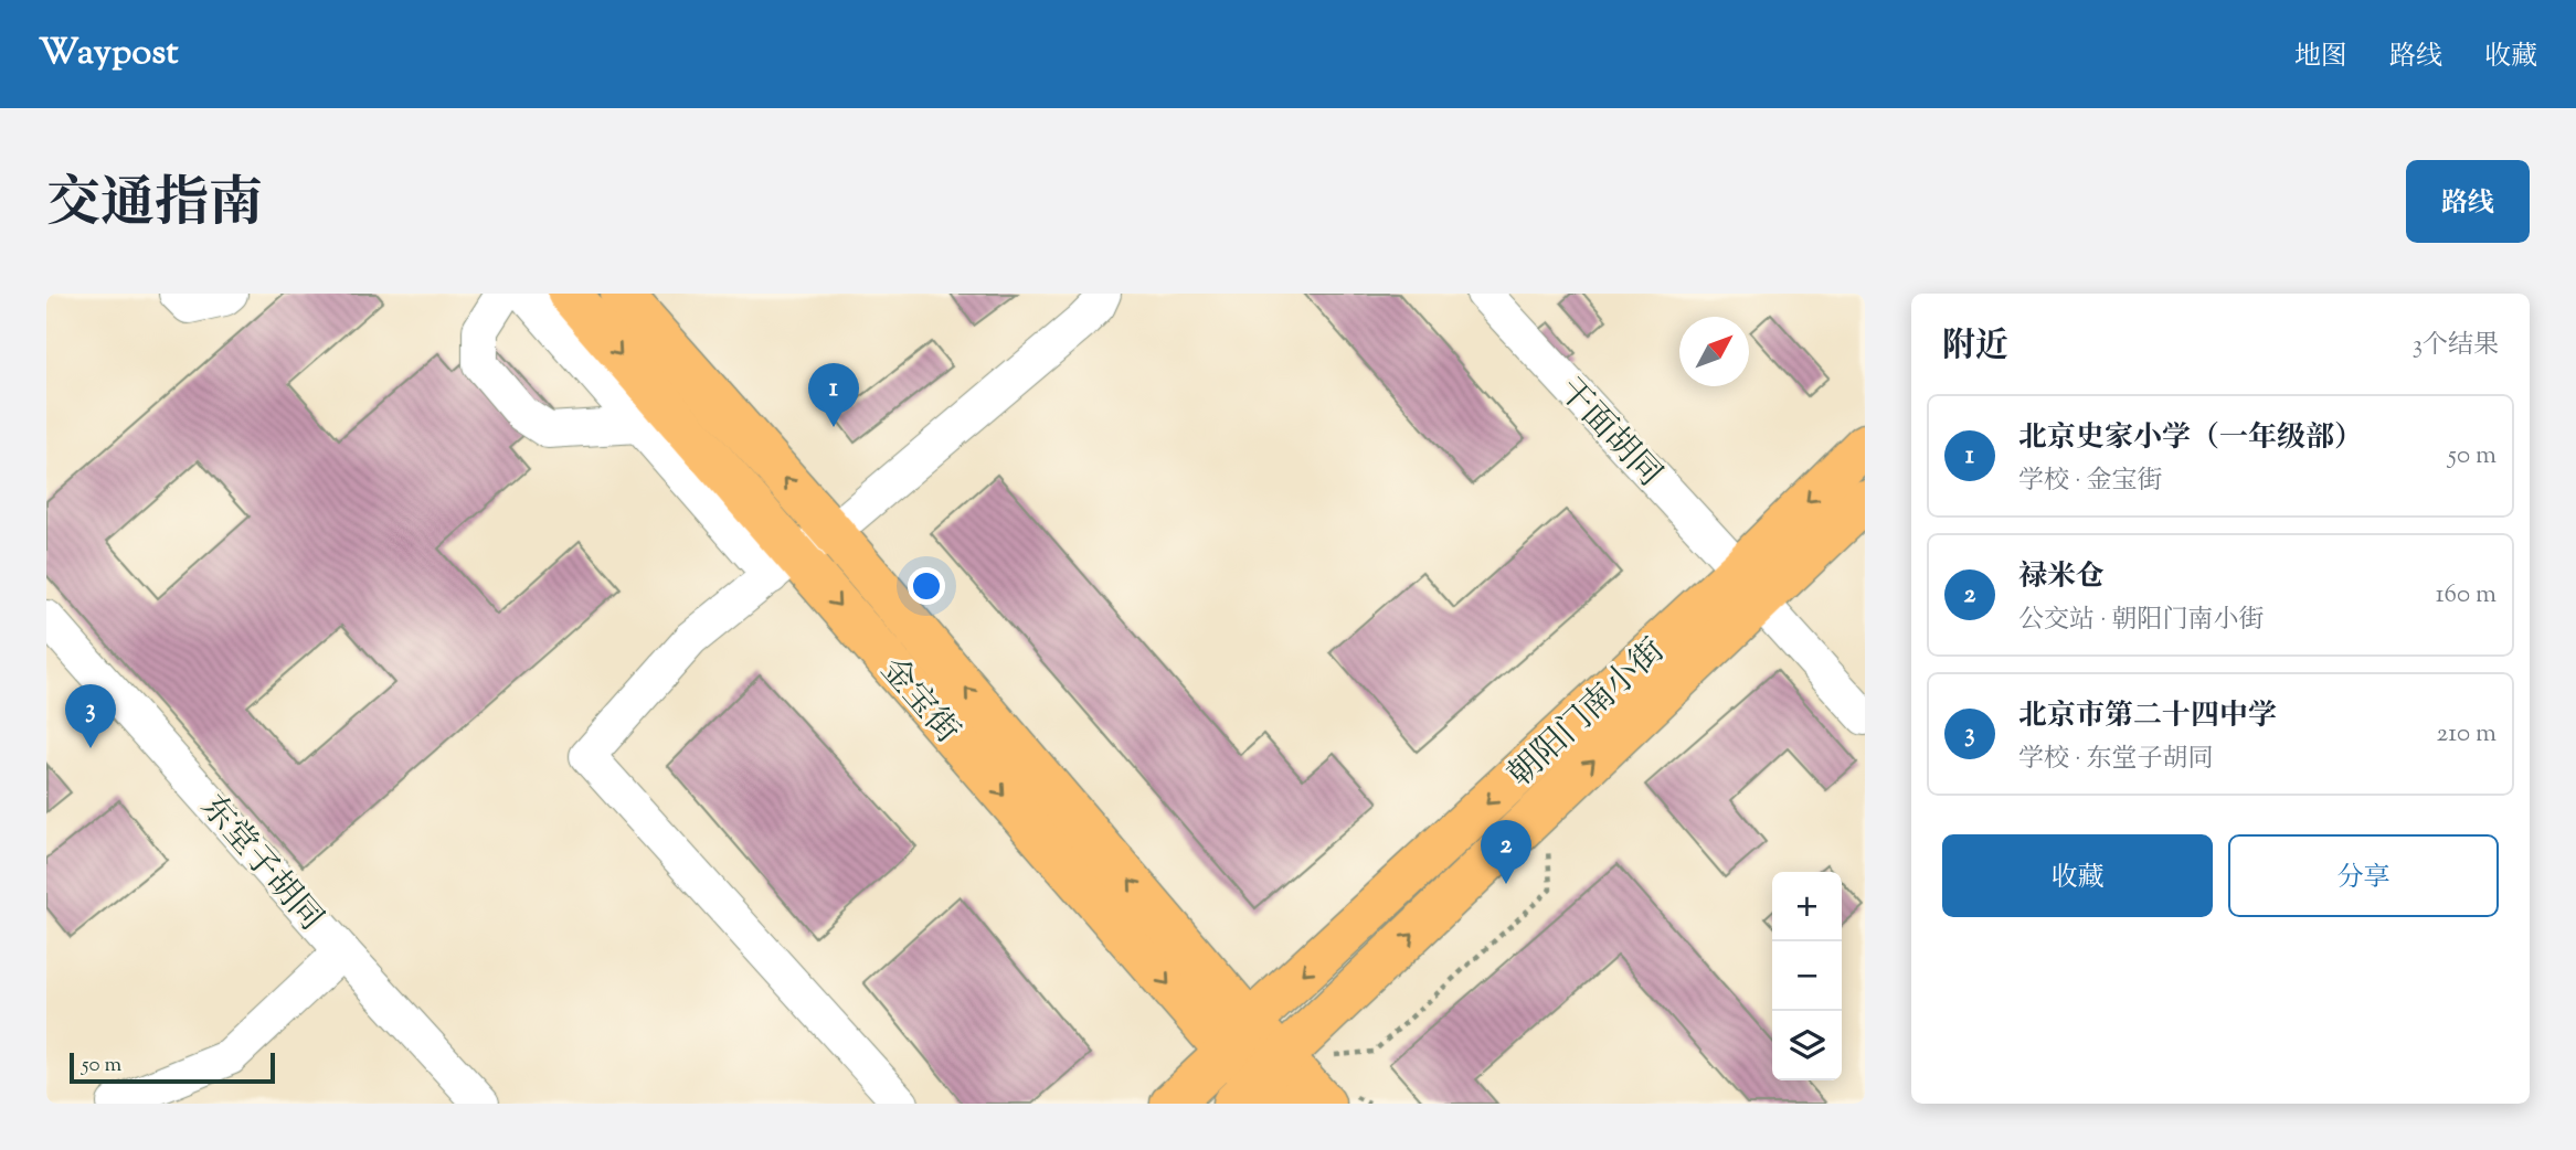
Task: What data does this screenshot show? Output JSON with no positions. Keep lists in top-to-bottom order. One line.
{"streets":{"main road":["金宝街","朝阳门南小街"],"street":["干面胡同","东堂子胡同"]},"crossings":[["干面胡同","朝阳门南小街"],["金宝街","朝阳门南小街"]],"scale_bar":"50 m","north":"top right","page":{"header":"Waypost","nav":["地图","路线","收藏"],"title":"交通指南","buttons":["路线",["收藏","分享"]],"heading":["附近","3个结果"],"pins":["1","3","2"],"list":[{"mark":"1","name":"北京史家小学（一年级部）","note":"学校 · 金宝街","value":"50 m"},{"mark":"2","name":"禄米仓","note":"公交站 · 朝阳门南小街","value":"160 m"},{"mark":"3","name":"北京市第二十四中学","note":"学校 · 东堂子胡同","value":"210 m"}],"map_buttons":["+","−"],"scale":"50 m"}}
